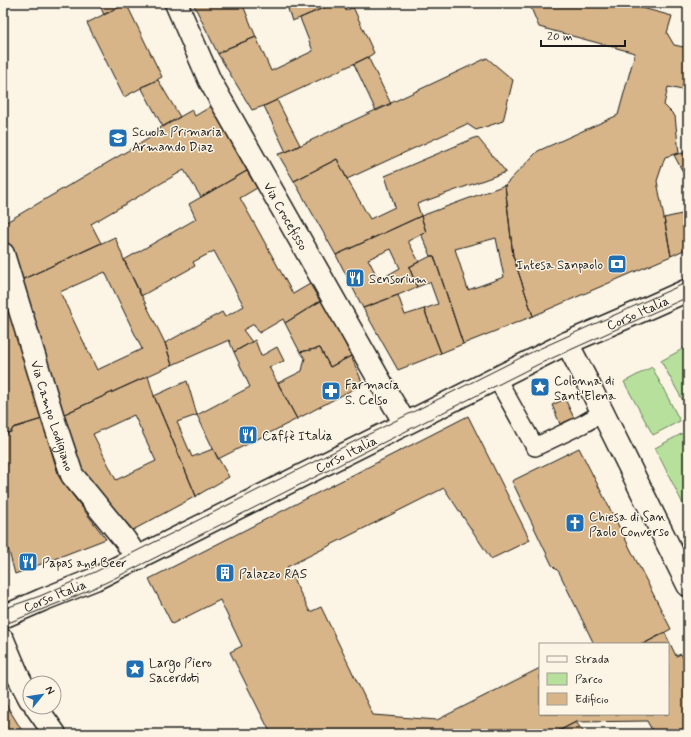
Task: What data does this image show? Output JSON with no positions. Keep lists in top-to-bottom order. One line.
{"streets":{"street":["Via Crocefisso","Corso Italia","Via Campo Lodigiano"]},"crossings":[["Via Crocefisso","Corso Italia"],["Corso Italia","Via Campo Lodigiano"]],"places":{"school or university":["Scuola Primaria Armando Diaz"],"bank":["Intesa Sanpaolo"],"restaurant":["Sensorium","Caffè Italia","Papas and Beer"],"place":["Colonna di Sant'Elena","Largo Piero Sacerdoti"],"pharmacy":["Farmacia S. Celso"],"church":["Chiesa di San Paolo Converso"],"building":["Palazzo RAS"]},"legend":["Strada","Parco","Edificio"],"scale_bar":"20 m","north":"top right"}
